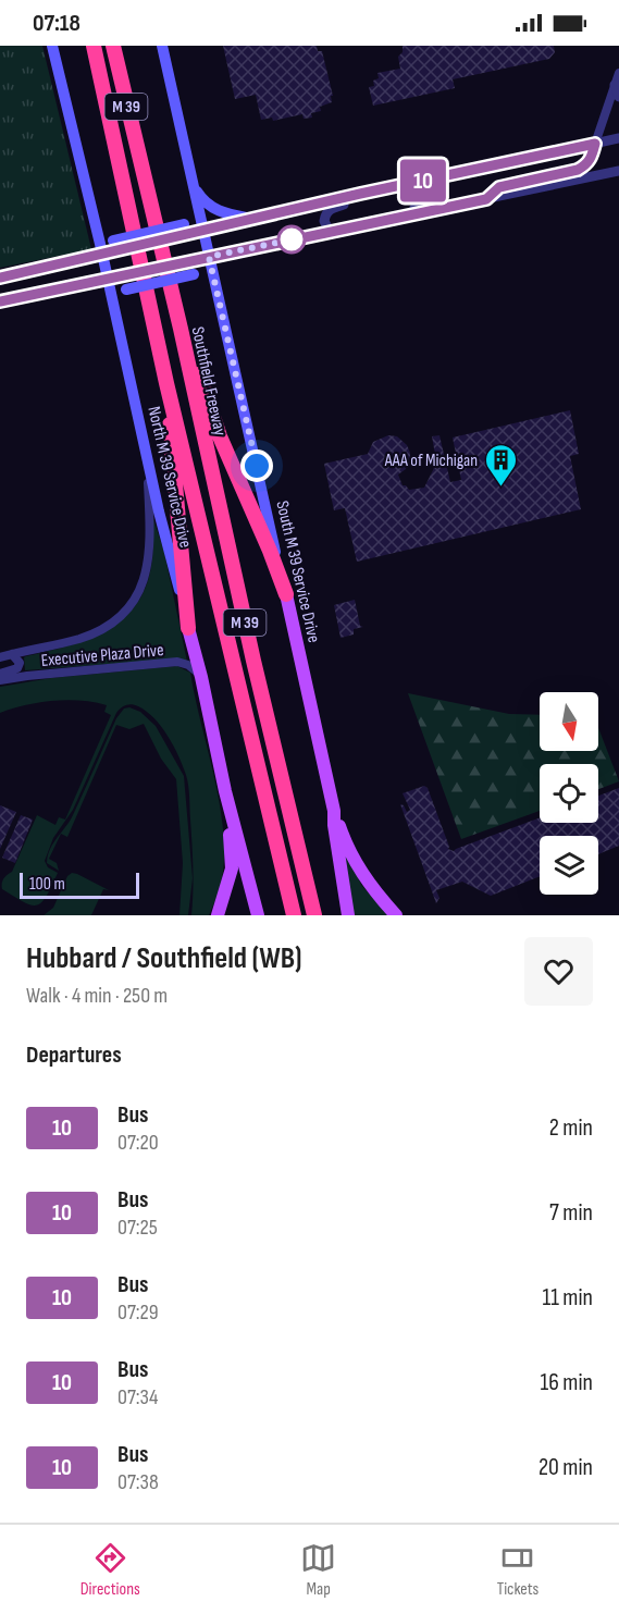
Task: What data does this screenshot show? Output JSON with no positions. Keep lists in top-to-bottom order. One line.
{"streets":{"highway":["M 39","Southfield Freeway"],"main road":["North M 39 Service Drive","South M 39 Service Drive"],"street":["Executive Plaza Drive"]},"crossings":[["North M 39 Service Drive","Executive Plaza Drive"]],"places":{"building":["AAA of Michigan"]},"lines":["bus line 10"],"scale_bar":"100 m","north":"bottom","page":{"status":"07:18","on_map":"10","scale":"100 m","heading":[["Hubbard / Southfield (WB)","Walk · 4 min · 250 m"],"Departures"],"list":[{"mark":"10","name":"Bus","note":"07:20","value":"2 min"},{"mark":"10","name":"Bus","note":"07:25","value":"7 min"},{"mark":"10","name":"Bus","note":"07:29","value":"11 min"},{"mark":"10","name":"Bus","note":"07:34","value":"16 min"},{"mark":"10","name":"Bus","note":"07:38","value":"20 min"}],"tabs":["Directions","Map","Tickets"]}}
